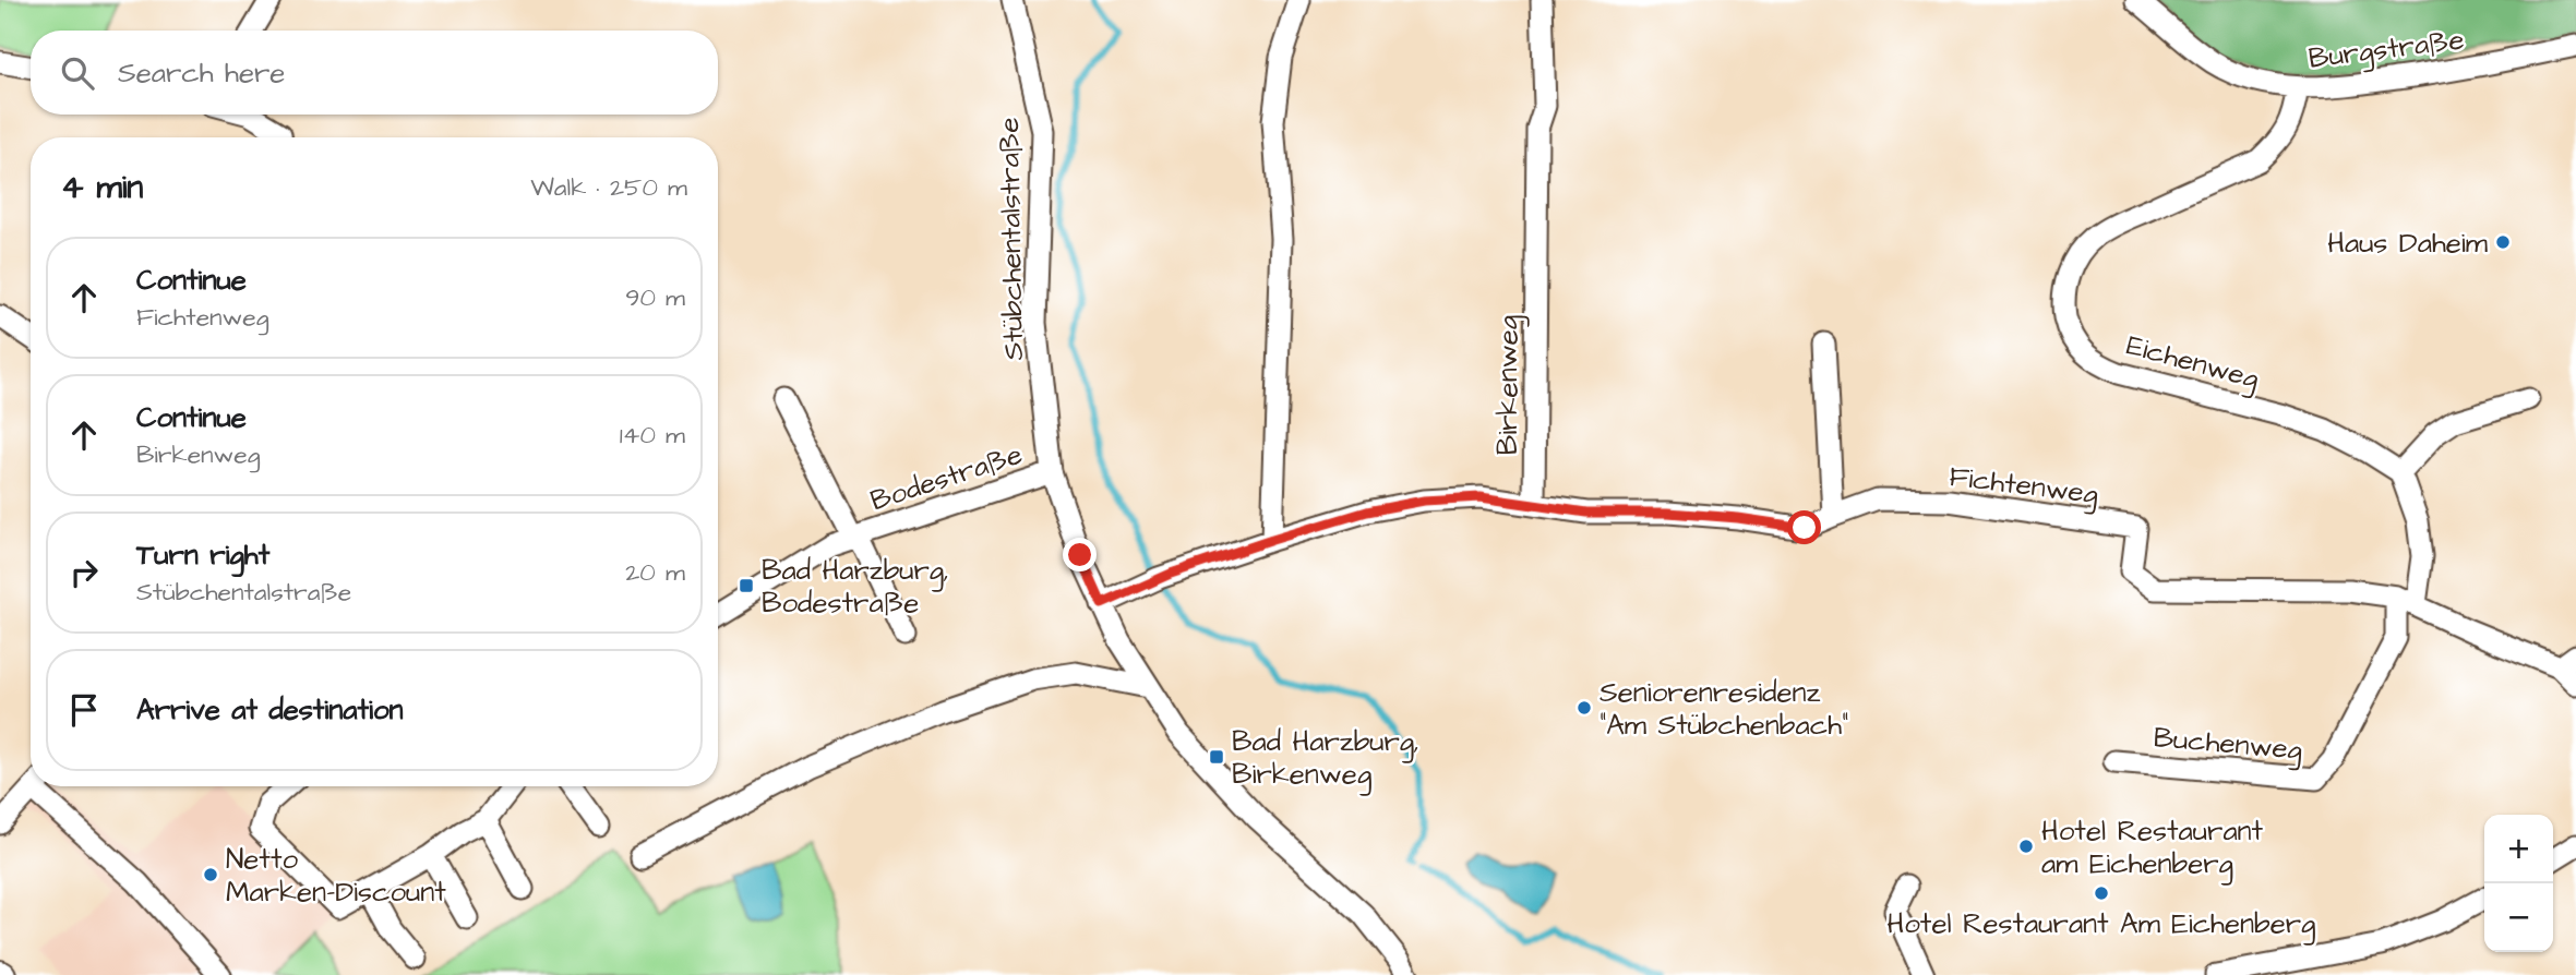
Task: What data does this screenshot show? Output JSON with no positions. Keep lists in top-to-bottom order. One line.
{"streets":{"street":["Burgstraße","Stübchentalstraße","Eichenweg","Birkenweg","Bodestraße","Fichtenweg","Buchenweg"]},"crossings":[["Burgstraße","Eichenweg"],["Stübchentalstraße","Bodestraße"],["Birkenweg","Fichtenweg"],["Fichtenweg","Buchenweg"]],"places":{"other":["Haus Daheim","Seniorenresidenz \"Am Stübchenbach\"","Hotel Restaurant am Eichenberg","Netto Marken-Discount","Hotel Restaurant Am Eichenberg"],"transit":["Bad Harzburg, Bodestraße","Bad Harzburg, Birkenweg"]},"page":{"search":"Search here","heading":["4 min","Walk · 250 m"],"list":[["Continue","Fichtenweg","90 m"],["Continue","Birkenweg","140 m"],["Turn right","Stübchentalstraße","20 m"],"Arrive at destination"],"map_buttons":["+","−"]}}
